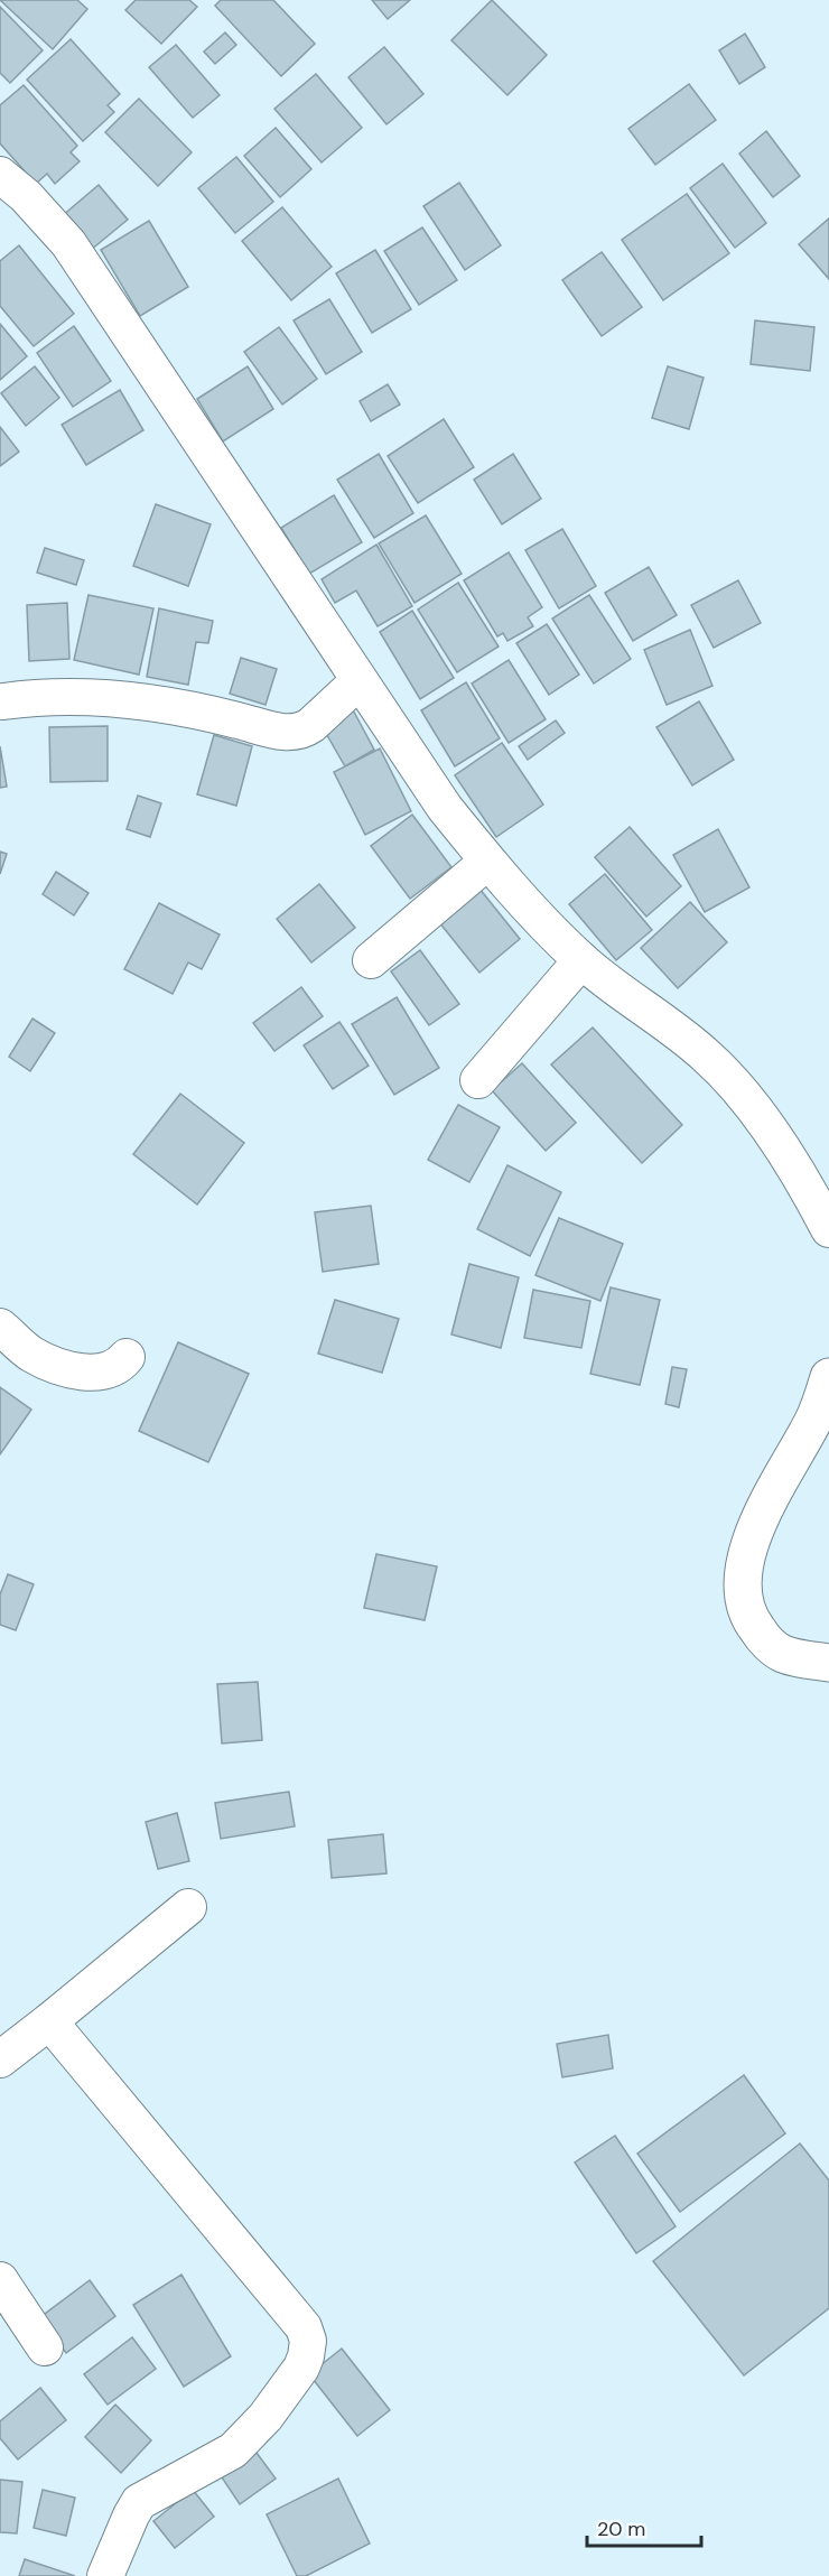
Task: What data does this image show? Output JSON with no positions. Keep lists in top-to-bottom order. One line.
{"scale_bar":"20 m"}
